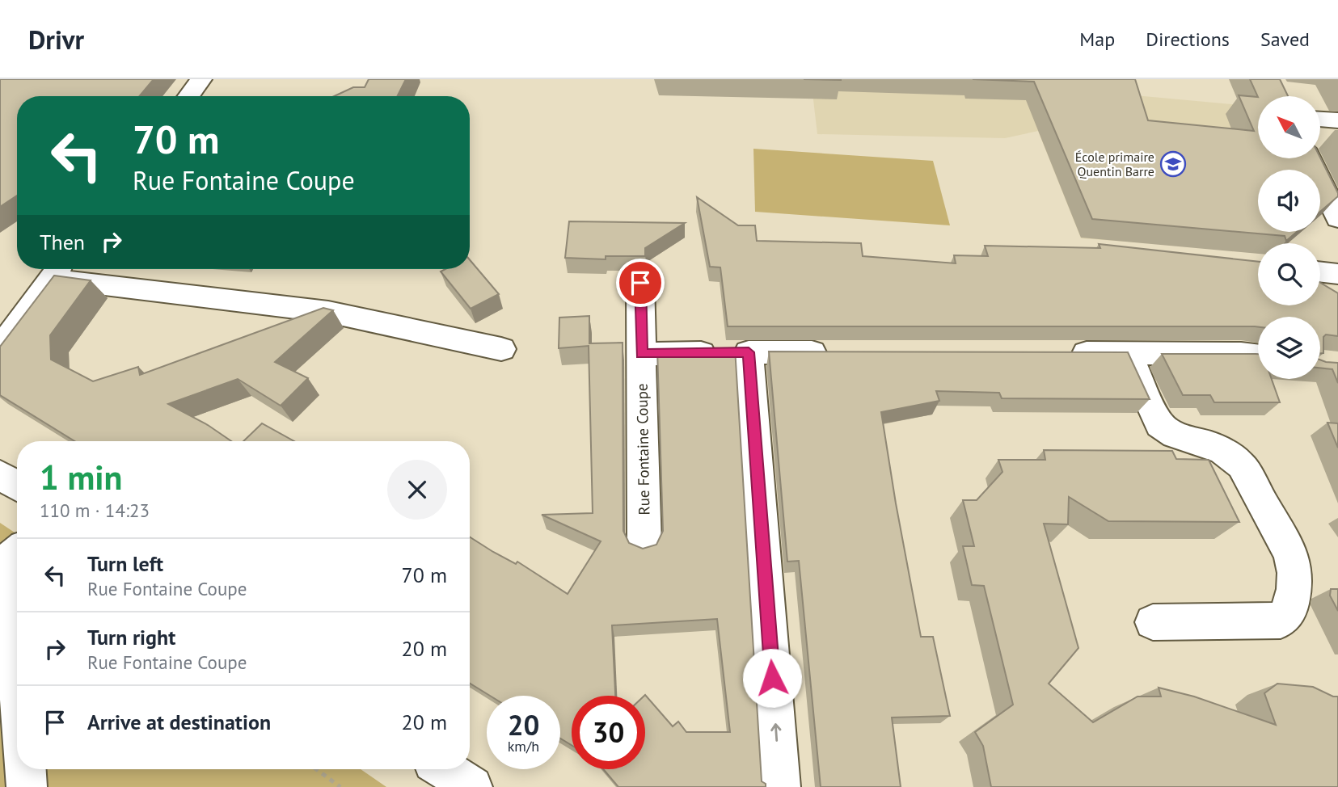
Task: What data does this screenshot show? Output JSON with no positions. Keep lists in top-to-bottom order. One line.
{"streets":{"street":["Rue Fontaine Coupe"]},"places":{"school or university":["École primaire Quentin Barre"]},"north":"top left","page":{"header":"Drivr","nav":["Map","Directions","Saved"],"turn":["70 m","Rue Fontaine Coupe"],"then":"Then","heading":["1 min","110 m · 14:23"],"list":[{"name":"Turn left","note":"Rue Fontaine Coupe","value":"70 m"},{"name":"Turn right","note":"Rue Fontaine Coupe","value":"20 m"},{"name":"Arrive at destination","value":"20 m"}],"speed":"20 km/h","limit":"30"}}
